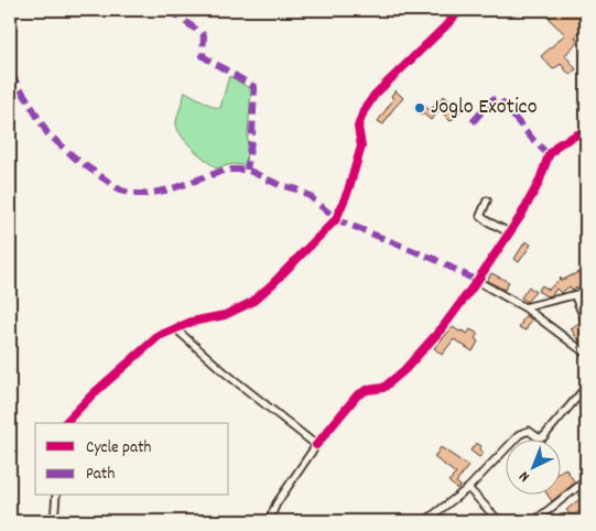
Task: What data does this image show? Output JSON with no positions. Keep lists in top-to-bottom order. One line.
{"places":["Joglo Exotico"],"legend":["Cycle path","Path"],"north":"bottom left"}
